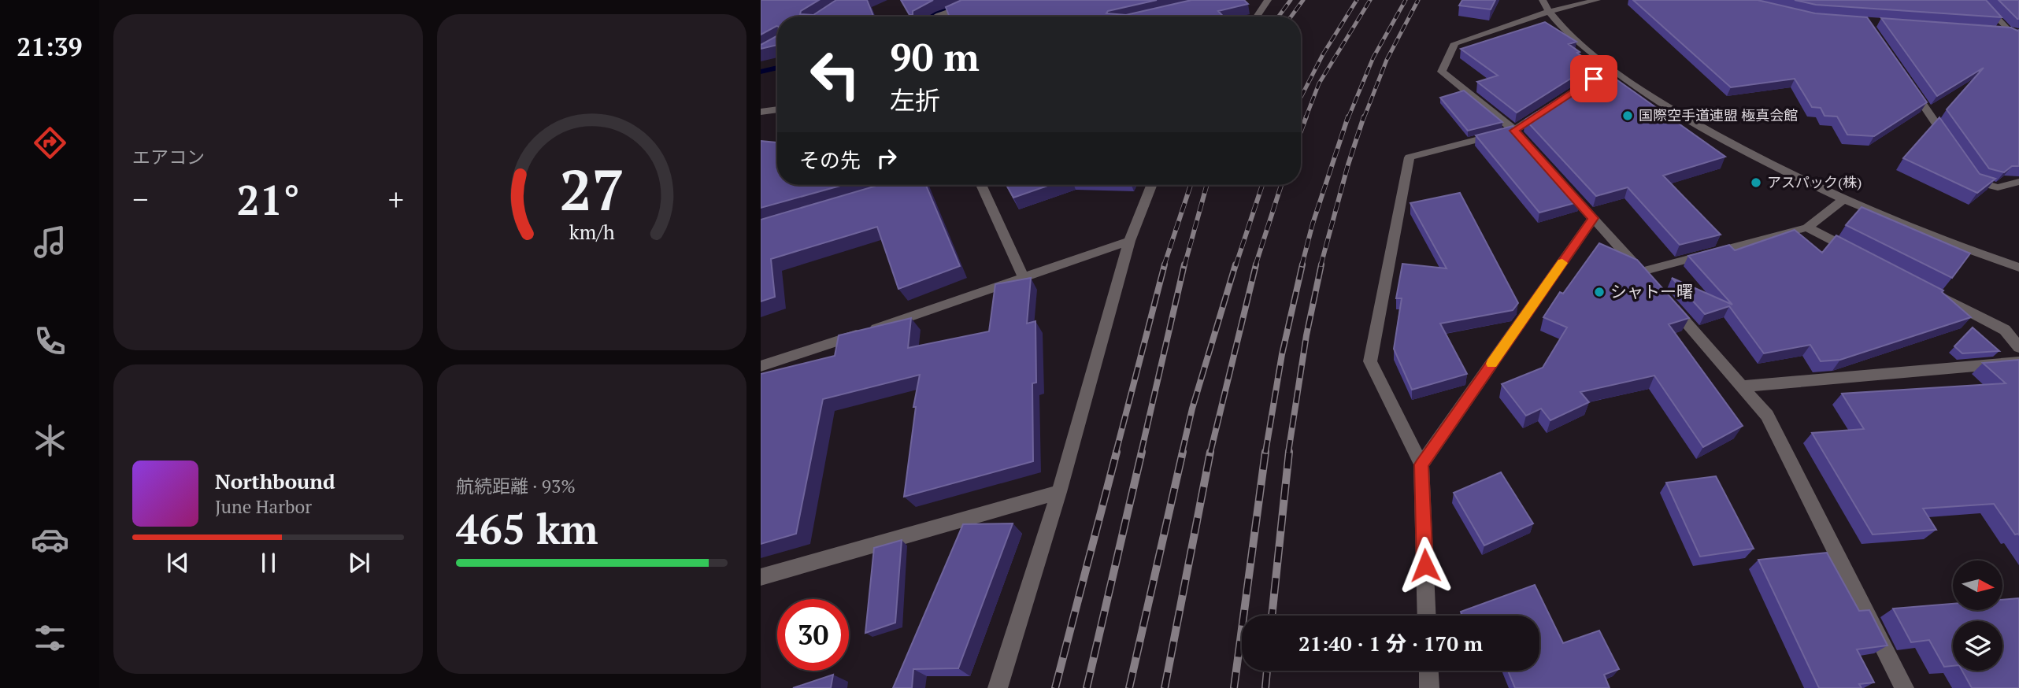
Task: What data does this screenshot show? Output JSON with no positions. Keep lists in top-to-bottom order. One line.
{"places":["国際空手道連盟 極真会館","アスパック(株)","シャトー曙"],"north":"right","page":{"tabs":"21:39","tile":["エアコン",["航続距離 · 93%","465 km"]],"turn":["90 m","左折"],"then":"その先","heat":["−","21°","+"],"song":["Northbound","June Harbor"],"limit":"30","trip":"21:40 · 1 分 · 170 m","gauge":["27","km/h"]}}
